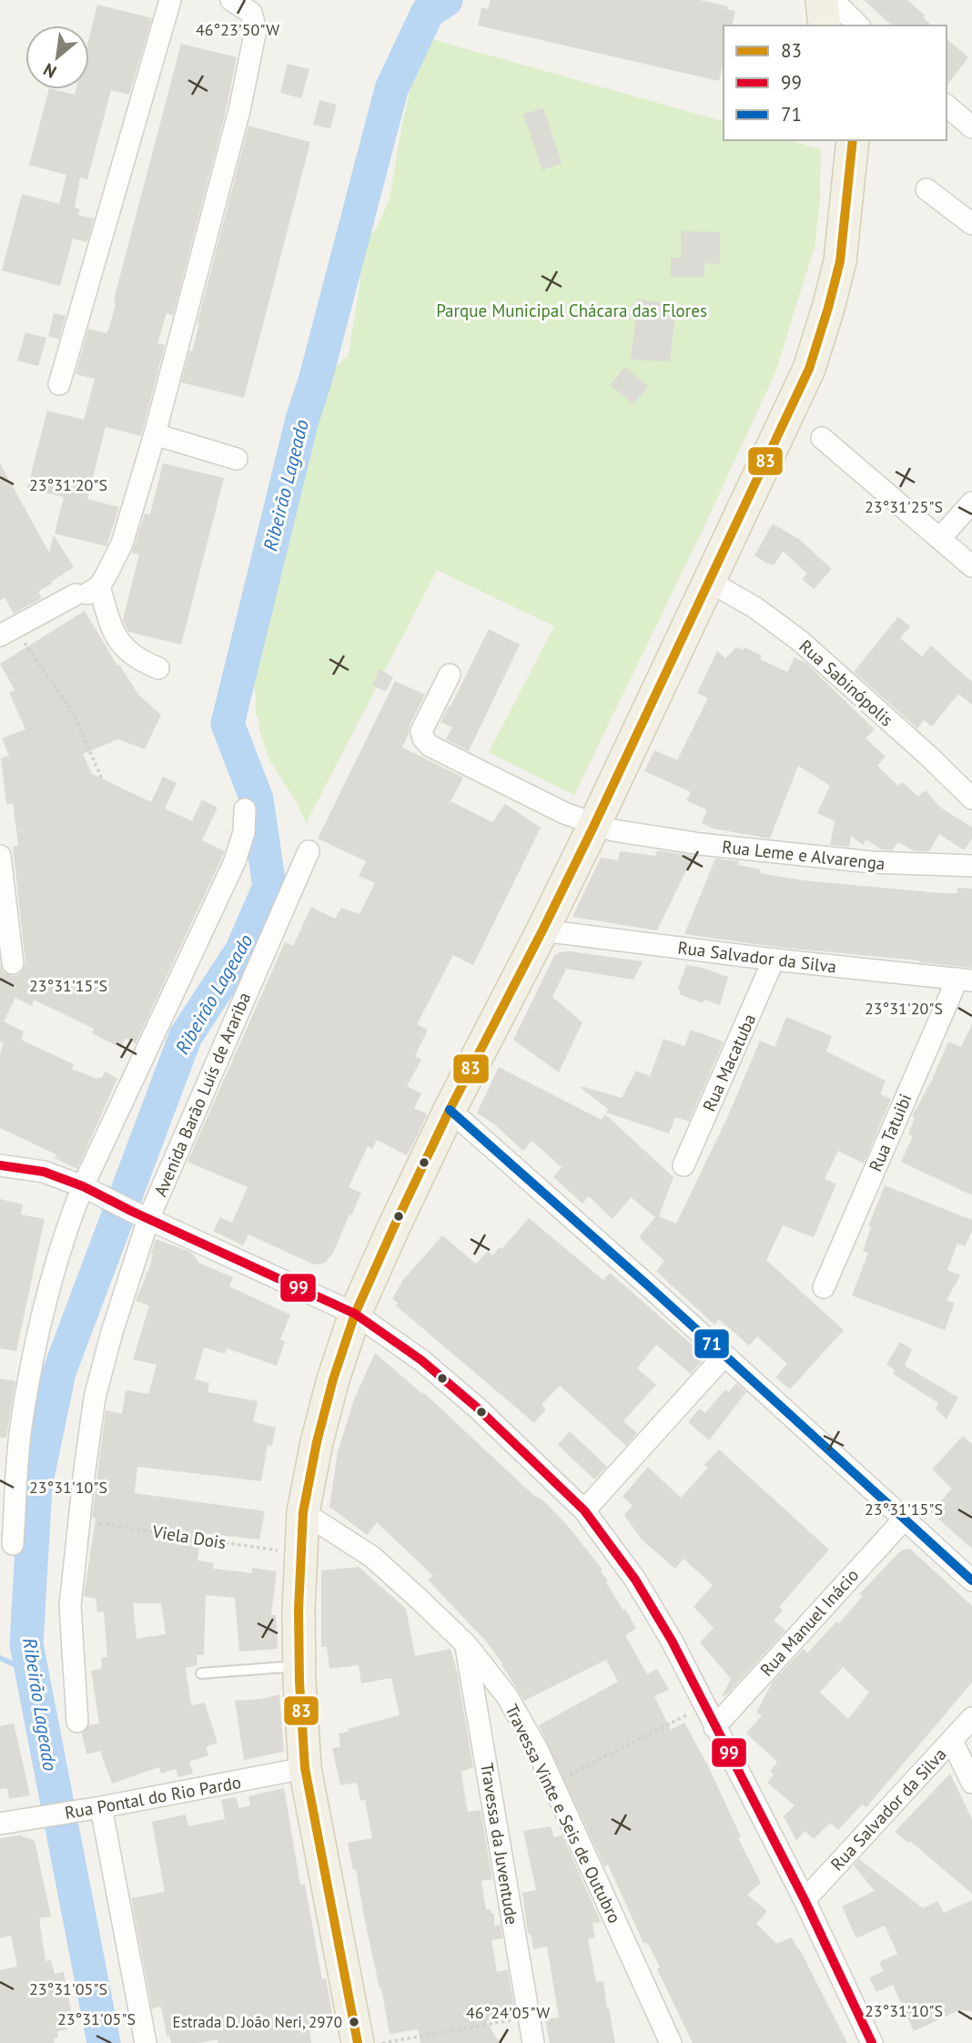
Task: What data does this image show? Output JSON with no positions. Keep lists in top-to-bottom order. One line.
{"streets":{"street":["Rua Sabinópolis","Rua Leme e Alvarenga","Rua Salvador da Silva","Rua Macatuba","Avenida Barão Luís de Arariba","Rua Tatuibi","Rua Manuel Inácio","Rua Pontal do Rio Pardo","Travessa Vinte e Seis de Outubro","Travessa da Juventude"],"path":["Viela Dois"]},"crossings":[["Rua Salvador da Silva","Rua Macatuba"],["Rua Salvador da Silva","Rua Tatuibi"],["Avenida Barão Luís de Arariba","Viela Dois"],["Travessa Vinte e Seis de Outubro","Travessa da Juventude"]],"water":["Ribeirão Lageado"],"parks":["Parque Municipal Chácara das Flores"],"places":["Estrada D. João Neri, 2970"],"lines":["transit line 83","transit line 71","transit line 99"],"legend":["83","99","71"],"north":"bottom left","coordinates":["46°23'50\"W","23°31'20\"S","23°31'25\"S","23°31'15\"S","23°31'10\"S","23°31'05\"S","46°24'05\"W"]}
